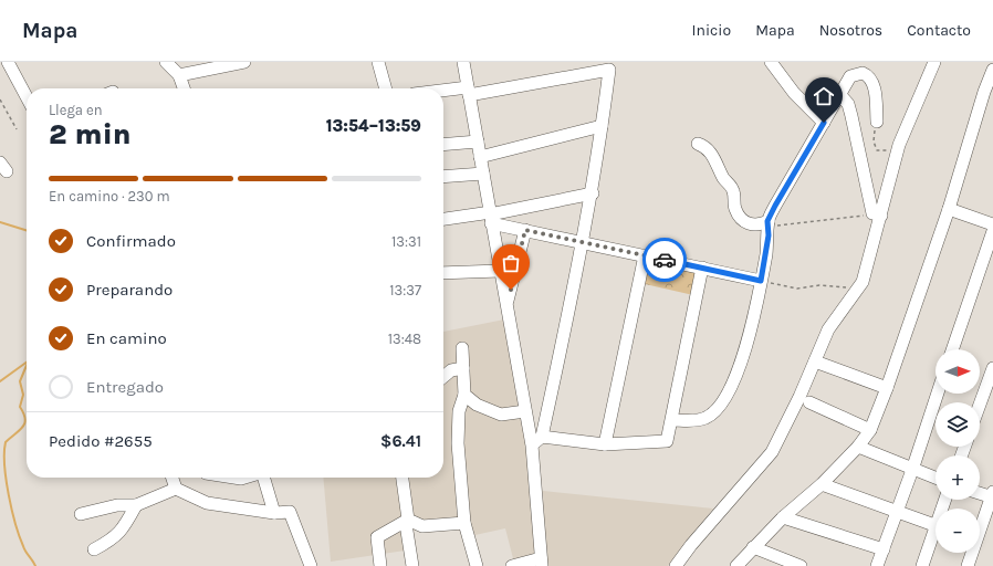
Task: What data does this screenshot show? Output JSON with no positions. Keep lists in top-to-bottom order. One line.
{"north":"right","page":{"header":"Mapa","nav":["Inicio","Mapa","Nosotros","Contacto"],"heading":["2 min","Llega en","13:54–13:59"],"panel":["Pedido #2655","$6.41"],"bar":"En camino · 230 m","list":[["Confirmado","13:31"],["Preparando","13:37"],["En camino","13:48"],"Entregado"],"map_buttons":["+","−"]}}
